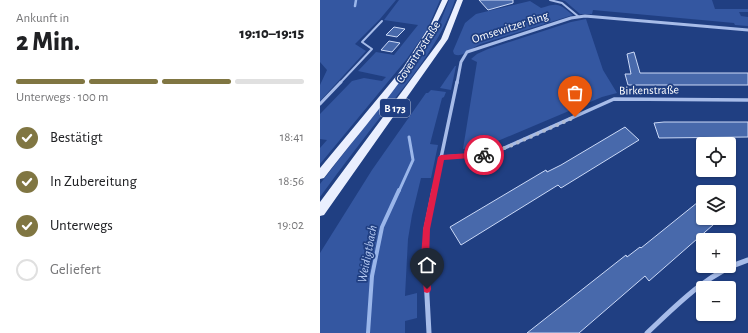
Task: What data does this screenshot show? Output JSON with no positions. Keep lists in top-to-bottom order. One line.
{"streets":{"main road":["Coventrystraße","B 173"],"street":["Omsewitzer Ring","Birkenstraße"]},"crossings":[["Omsewitzer Ring","Birkenstraße"]],"water":["Weidigtbach"],"page":{"heading":["2 Min.","Ankunft in","19:10–19:15"],"bar":"Unterwegs · 100 m","list":[["Bestätigt","18:41"],["In Zubereitung","18:56"],["Unterwegs","19:02"],"Geliefert"],"map_buttons":["+","−"]}}
